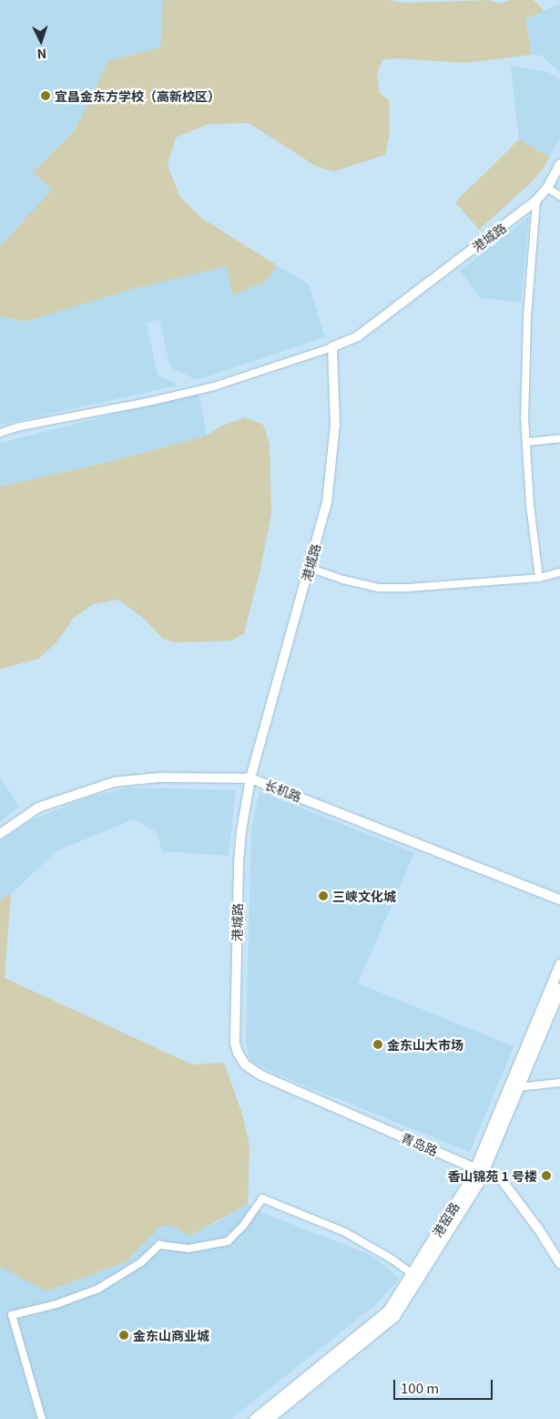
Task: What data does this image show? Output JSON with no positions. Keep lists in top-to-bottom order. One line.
{"streets":{"main road":["港窑路"],"street":["港城路","长机路","青岛路"]},"crossings":[["港城路","长机路"],["港城路","青岛路"],["青岛路","港窑路"]],"places":["宜昌金东方学校（高新校区）","三峡文化城","金东山大市场","香山锦苑 1 号楼","金东山商业城"],"scale_bar":"100 m","north":"bottom"}
